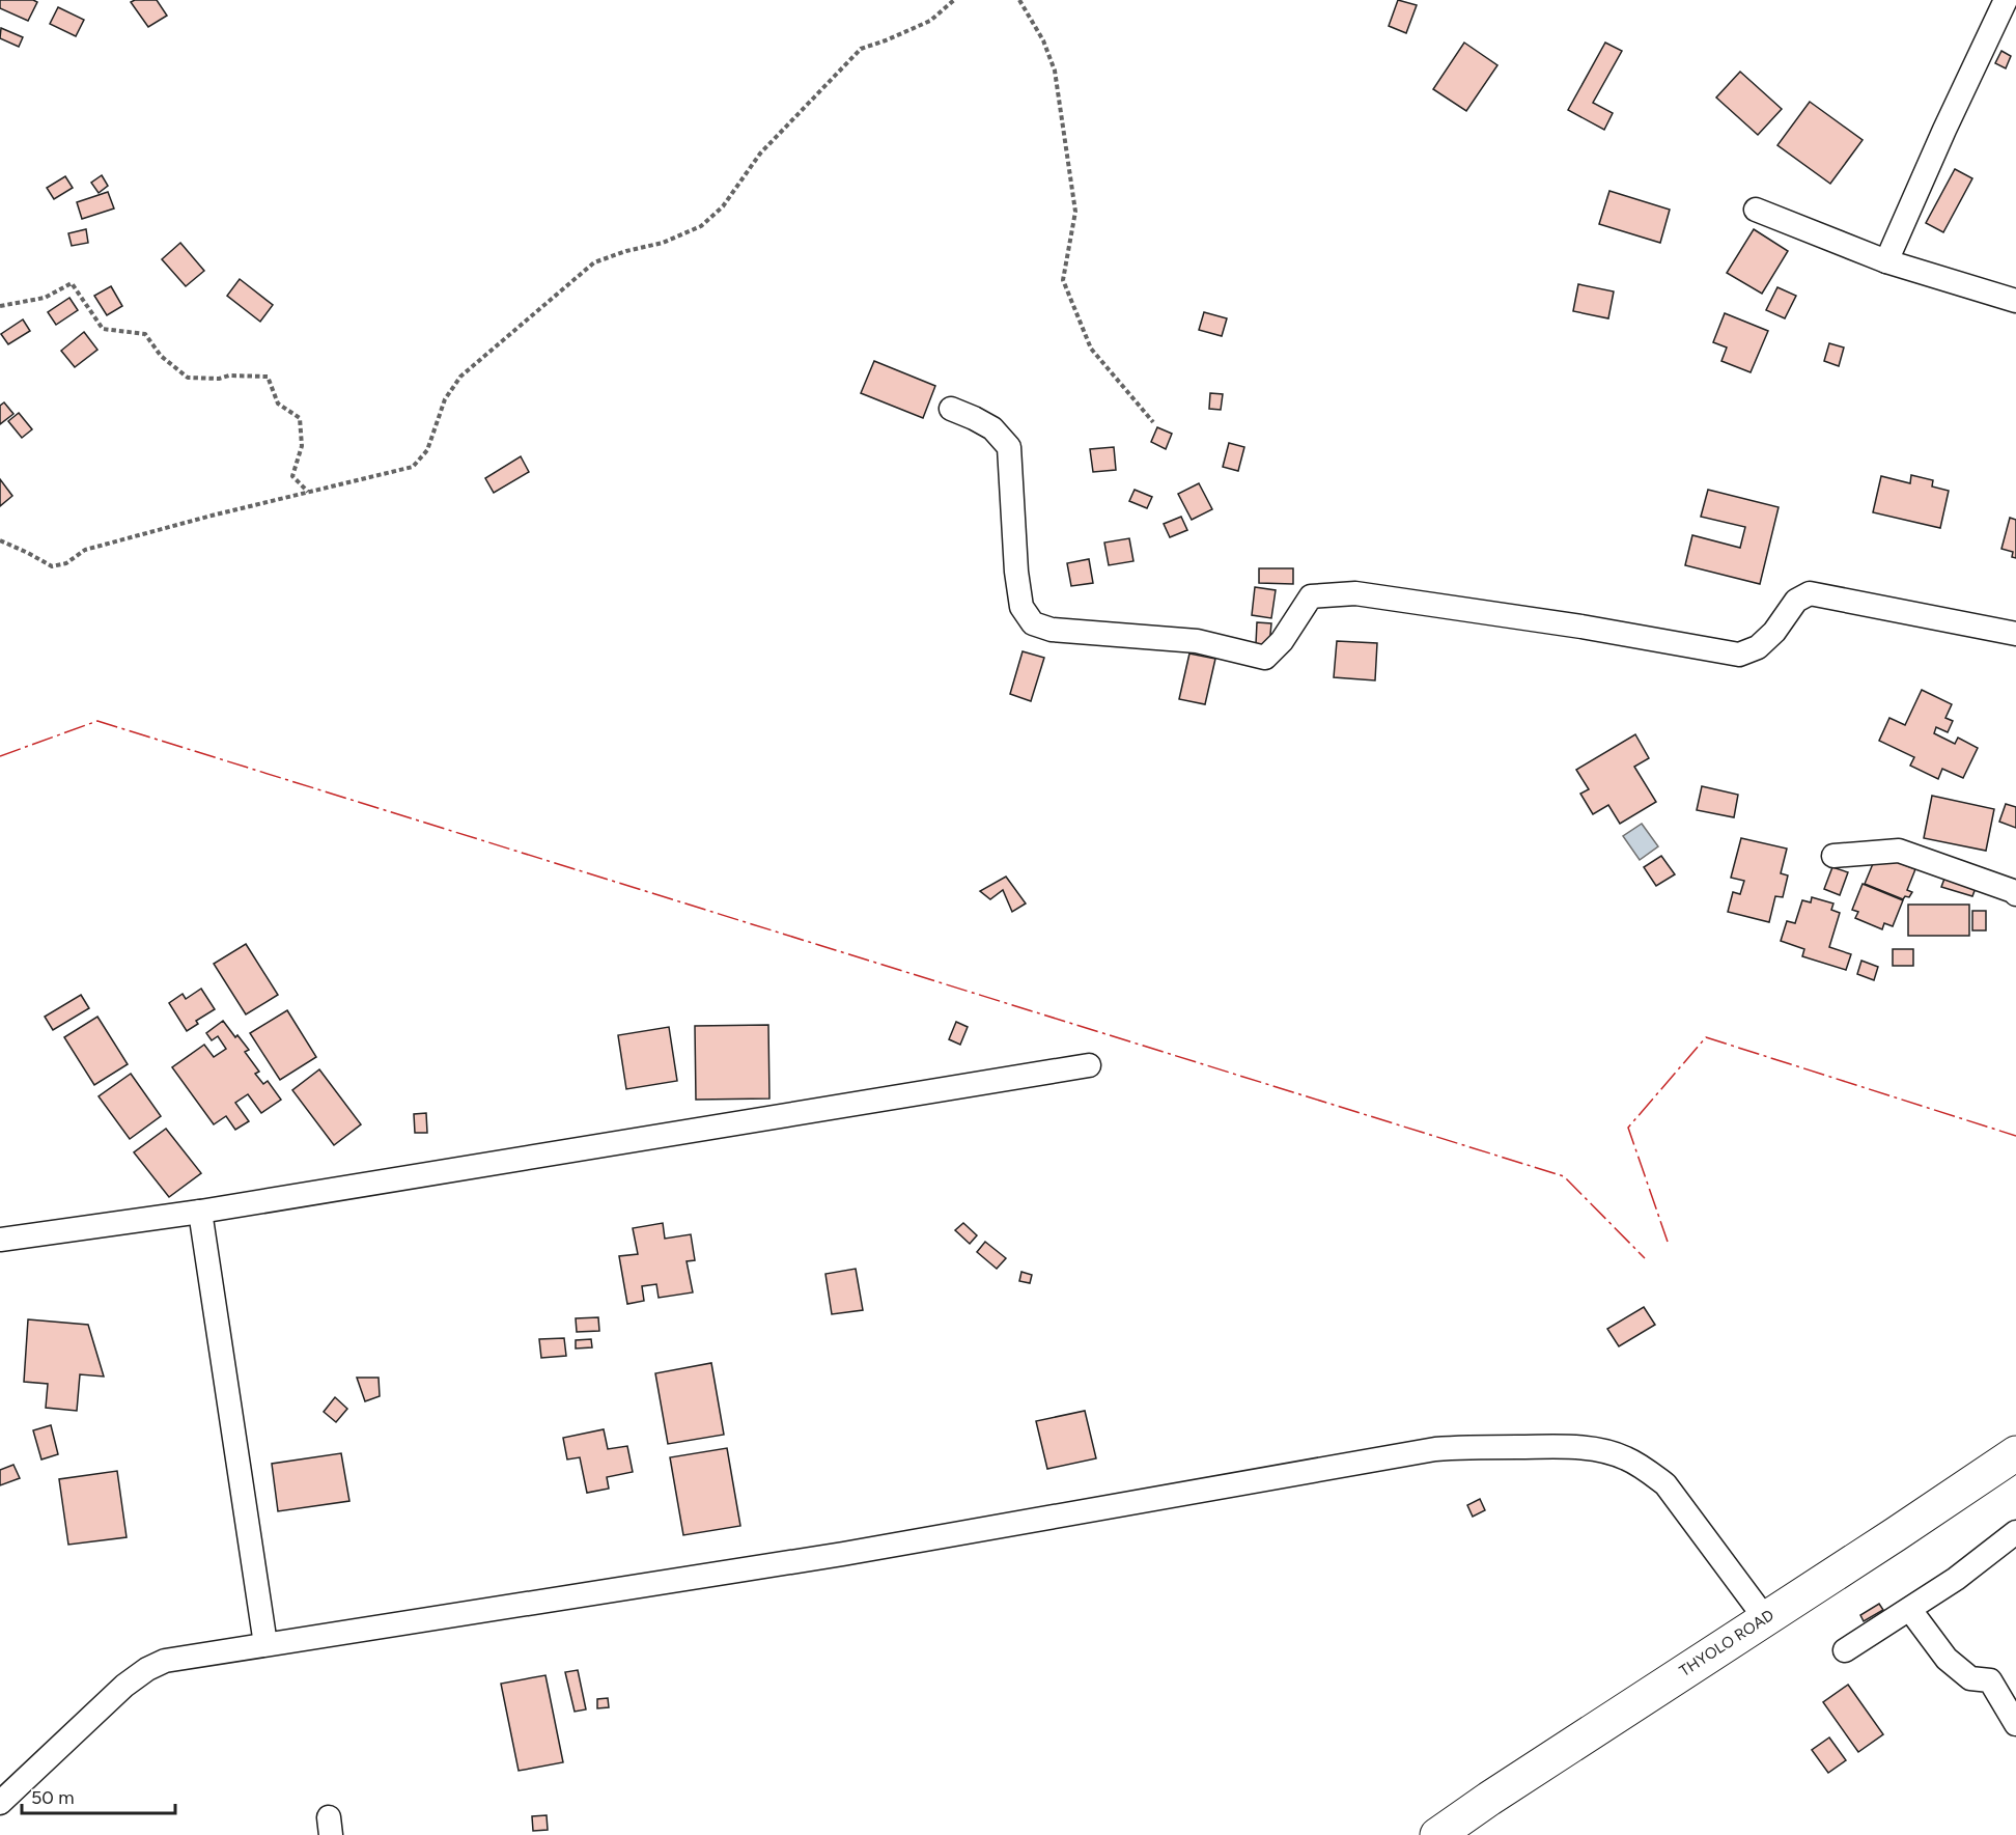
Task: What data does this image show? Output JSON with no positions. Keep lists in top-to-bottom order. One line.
{"streets":{"highway":["THYOLO ROAD"]},"scale_bar":"50 m"}
